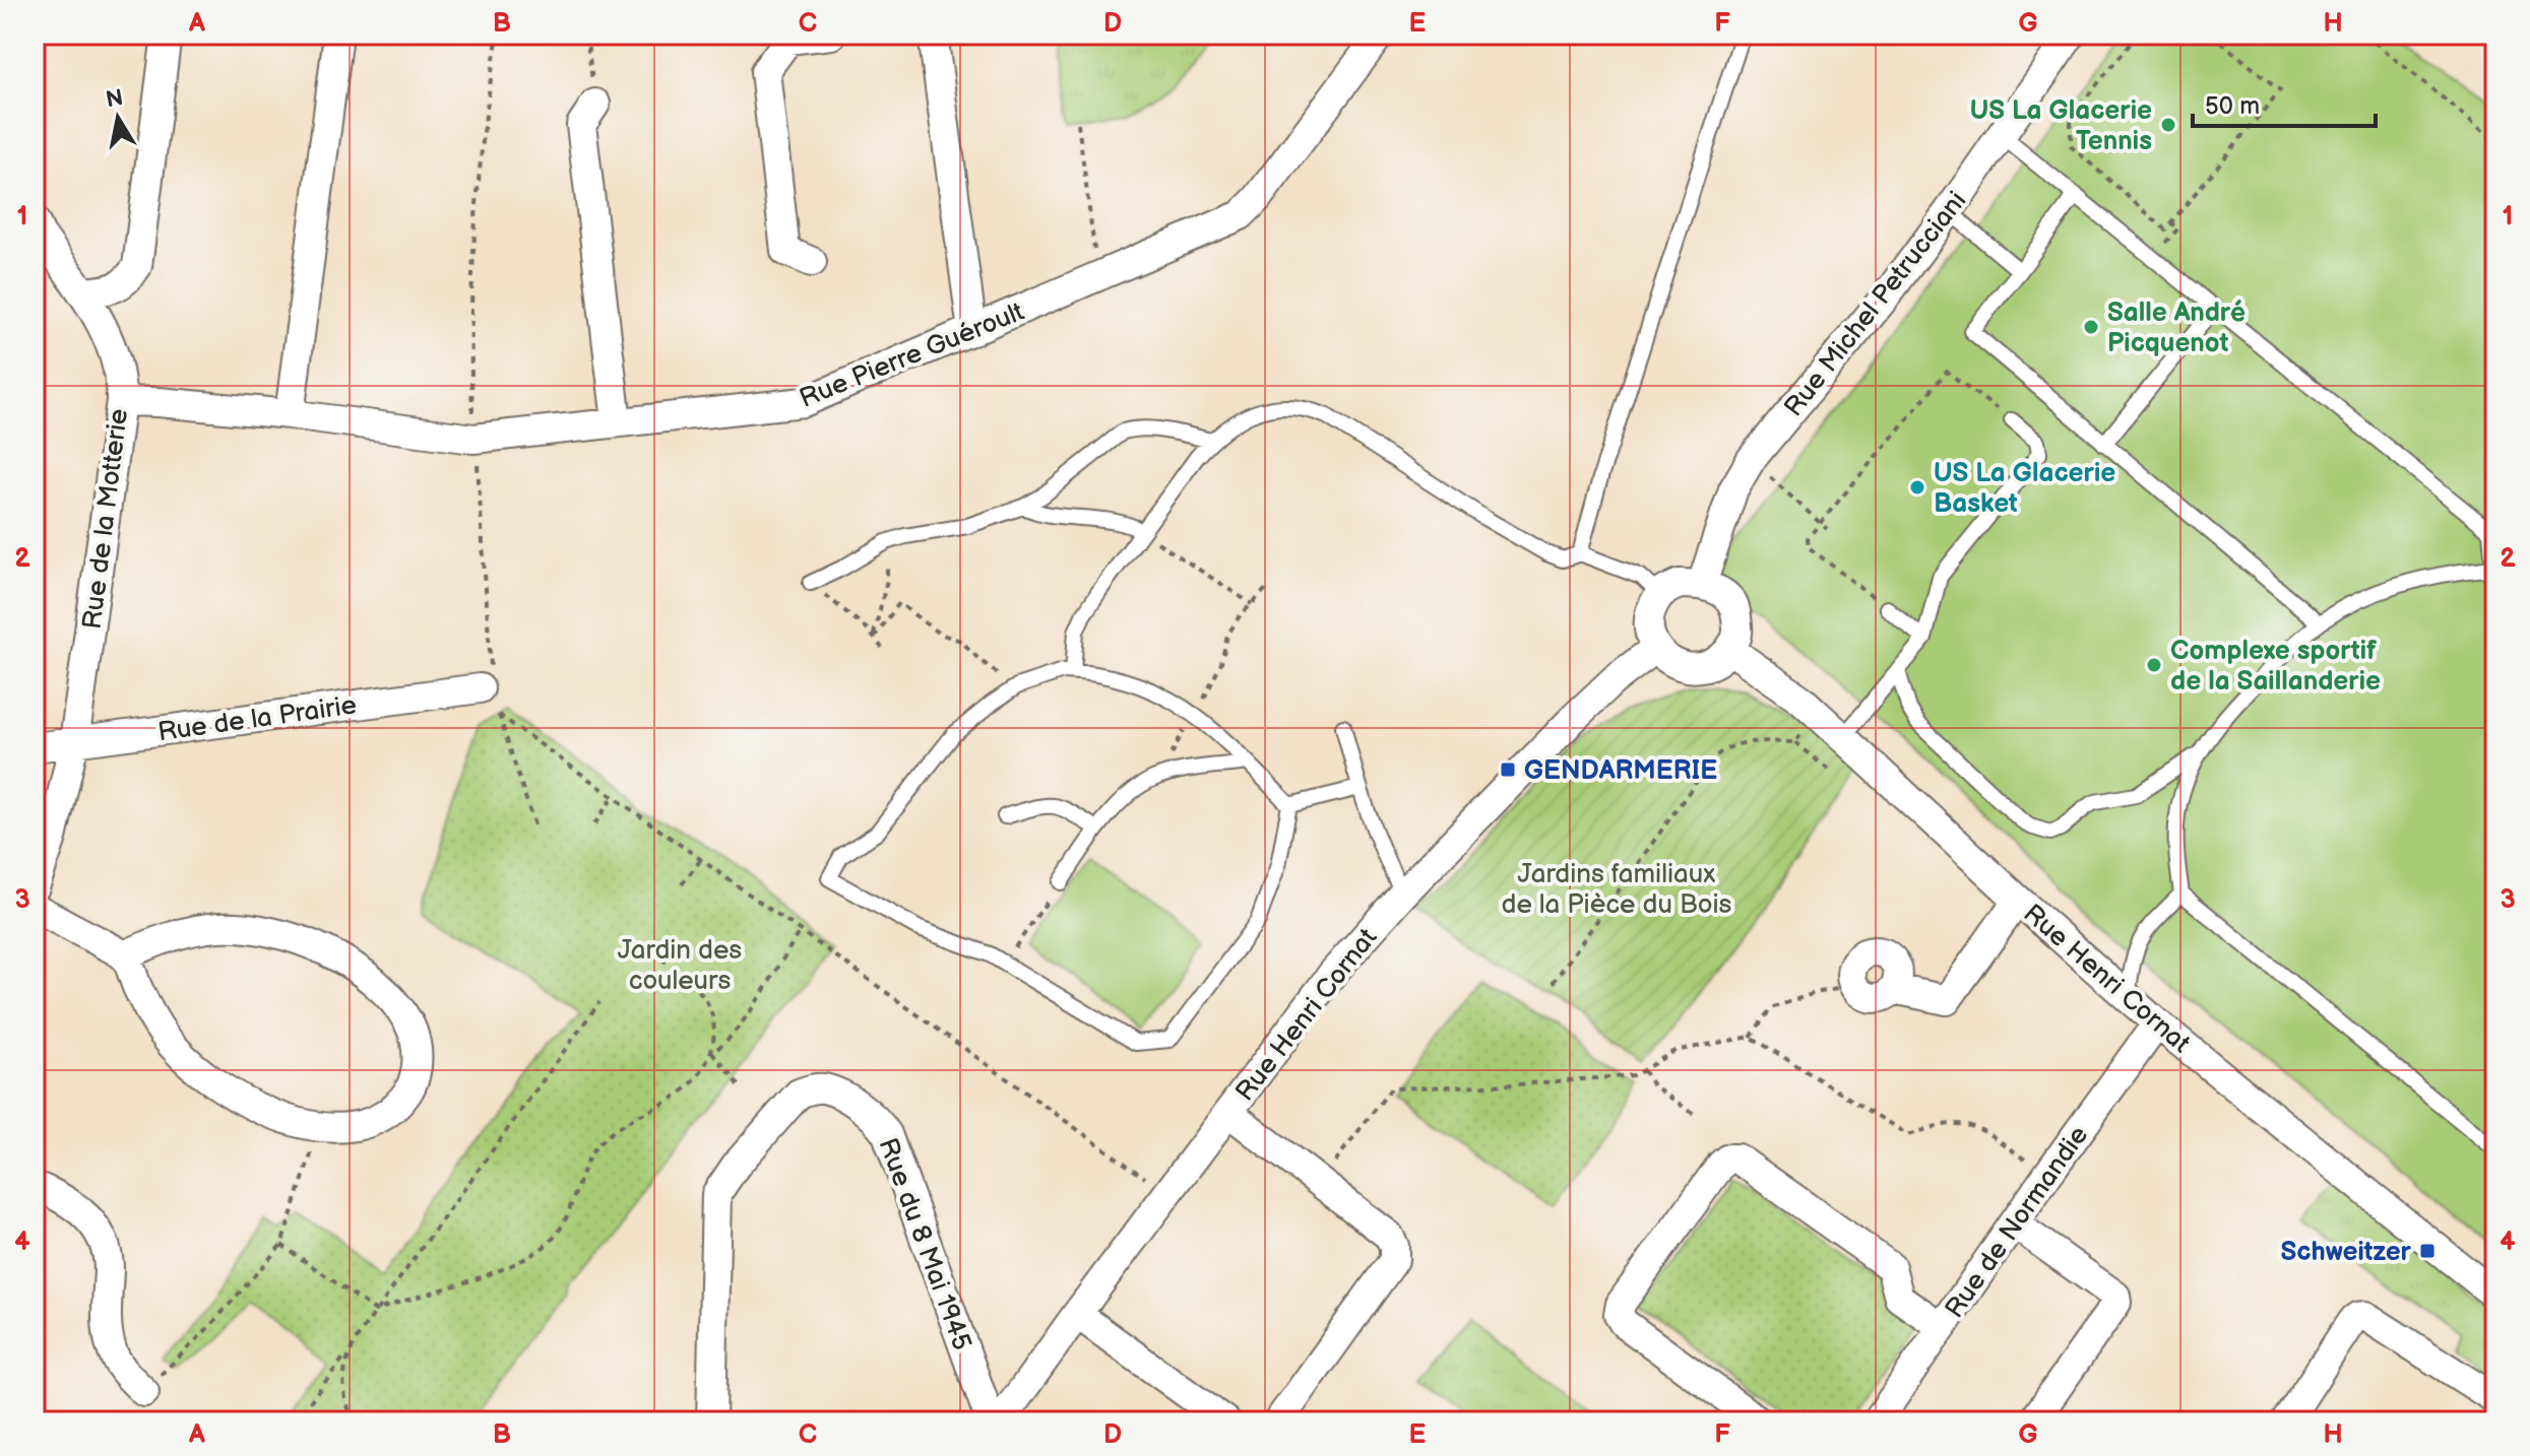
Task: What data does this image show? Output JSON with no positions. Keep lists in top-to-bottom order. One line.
{"streets":{"street":["Rue Michel Petrucciani","Rue Pierre Guéroult","Rue de la Motterie","Rue de la Prairie","Rue Henri Cornat","Rue de Normandie","Rue du 8 Mai 1945"]},"crossings":[["Rue Michel Petrucciani","Rue Henri Cornat"],["Rue Pierre Guéroult","Rue de la Motterie"],["Rue de la Motterie","Rue de la Prairie"],["Rue Henri Cornat","Rue de Normandie"]],"parks":["Jardins familiaux de la Pièce du Bois","Jardin des couleurs"],"places":{"other":["US La Glacerie Tennis","Salle André Picquenot","US La Glacerie Basket","Complexe sportif de la Saillanderie"],"transit":["GENDARMERIE","Schweitzer"]},"scale_bar":"50 m","north":"top","grid":{"columns":["A","B","C","D","E","F","G","H"],"rows":["1","2","3","4"]}}
